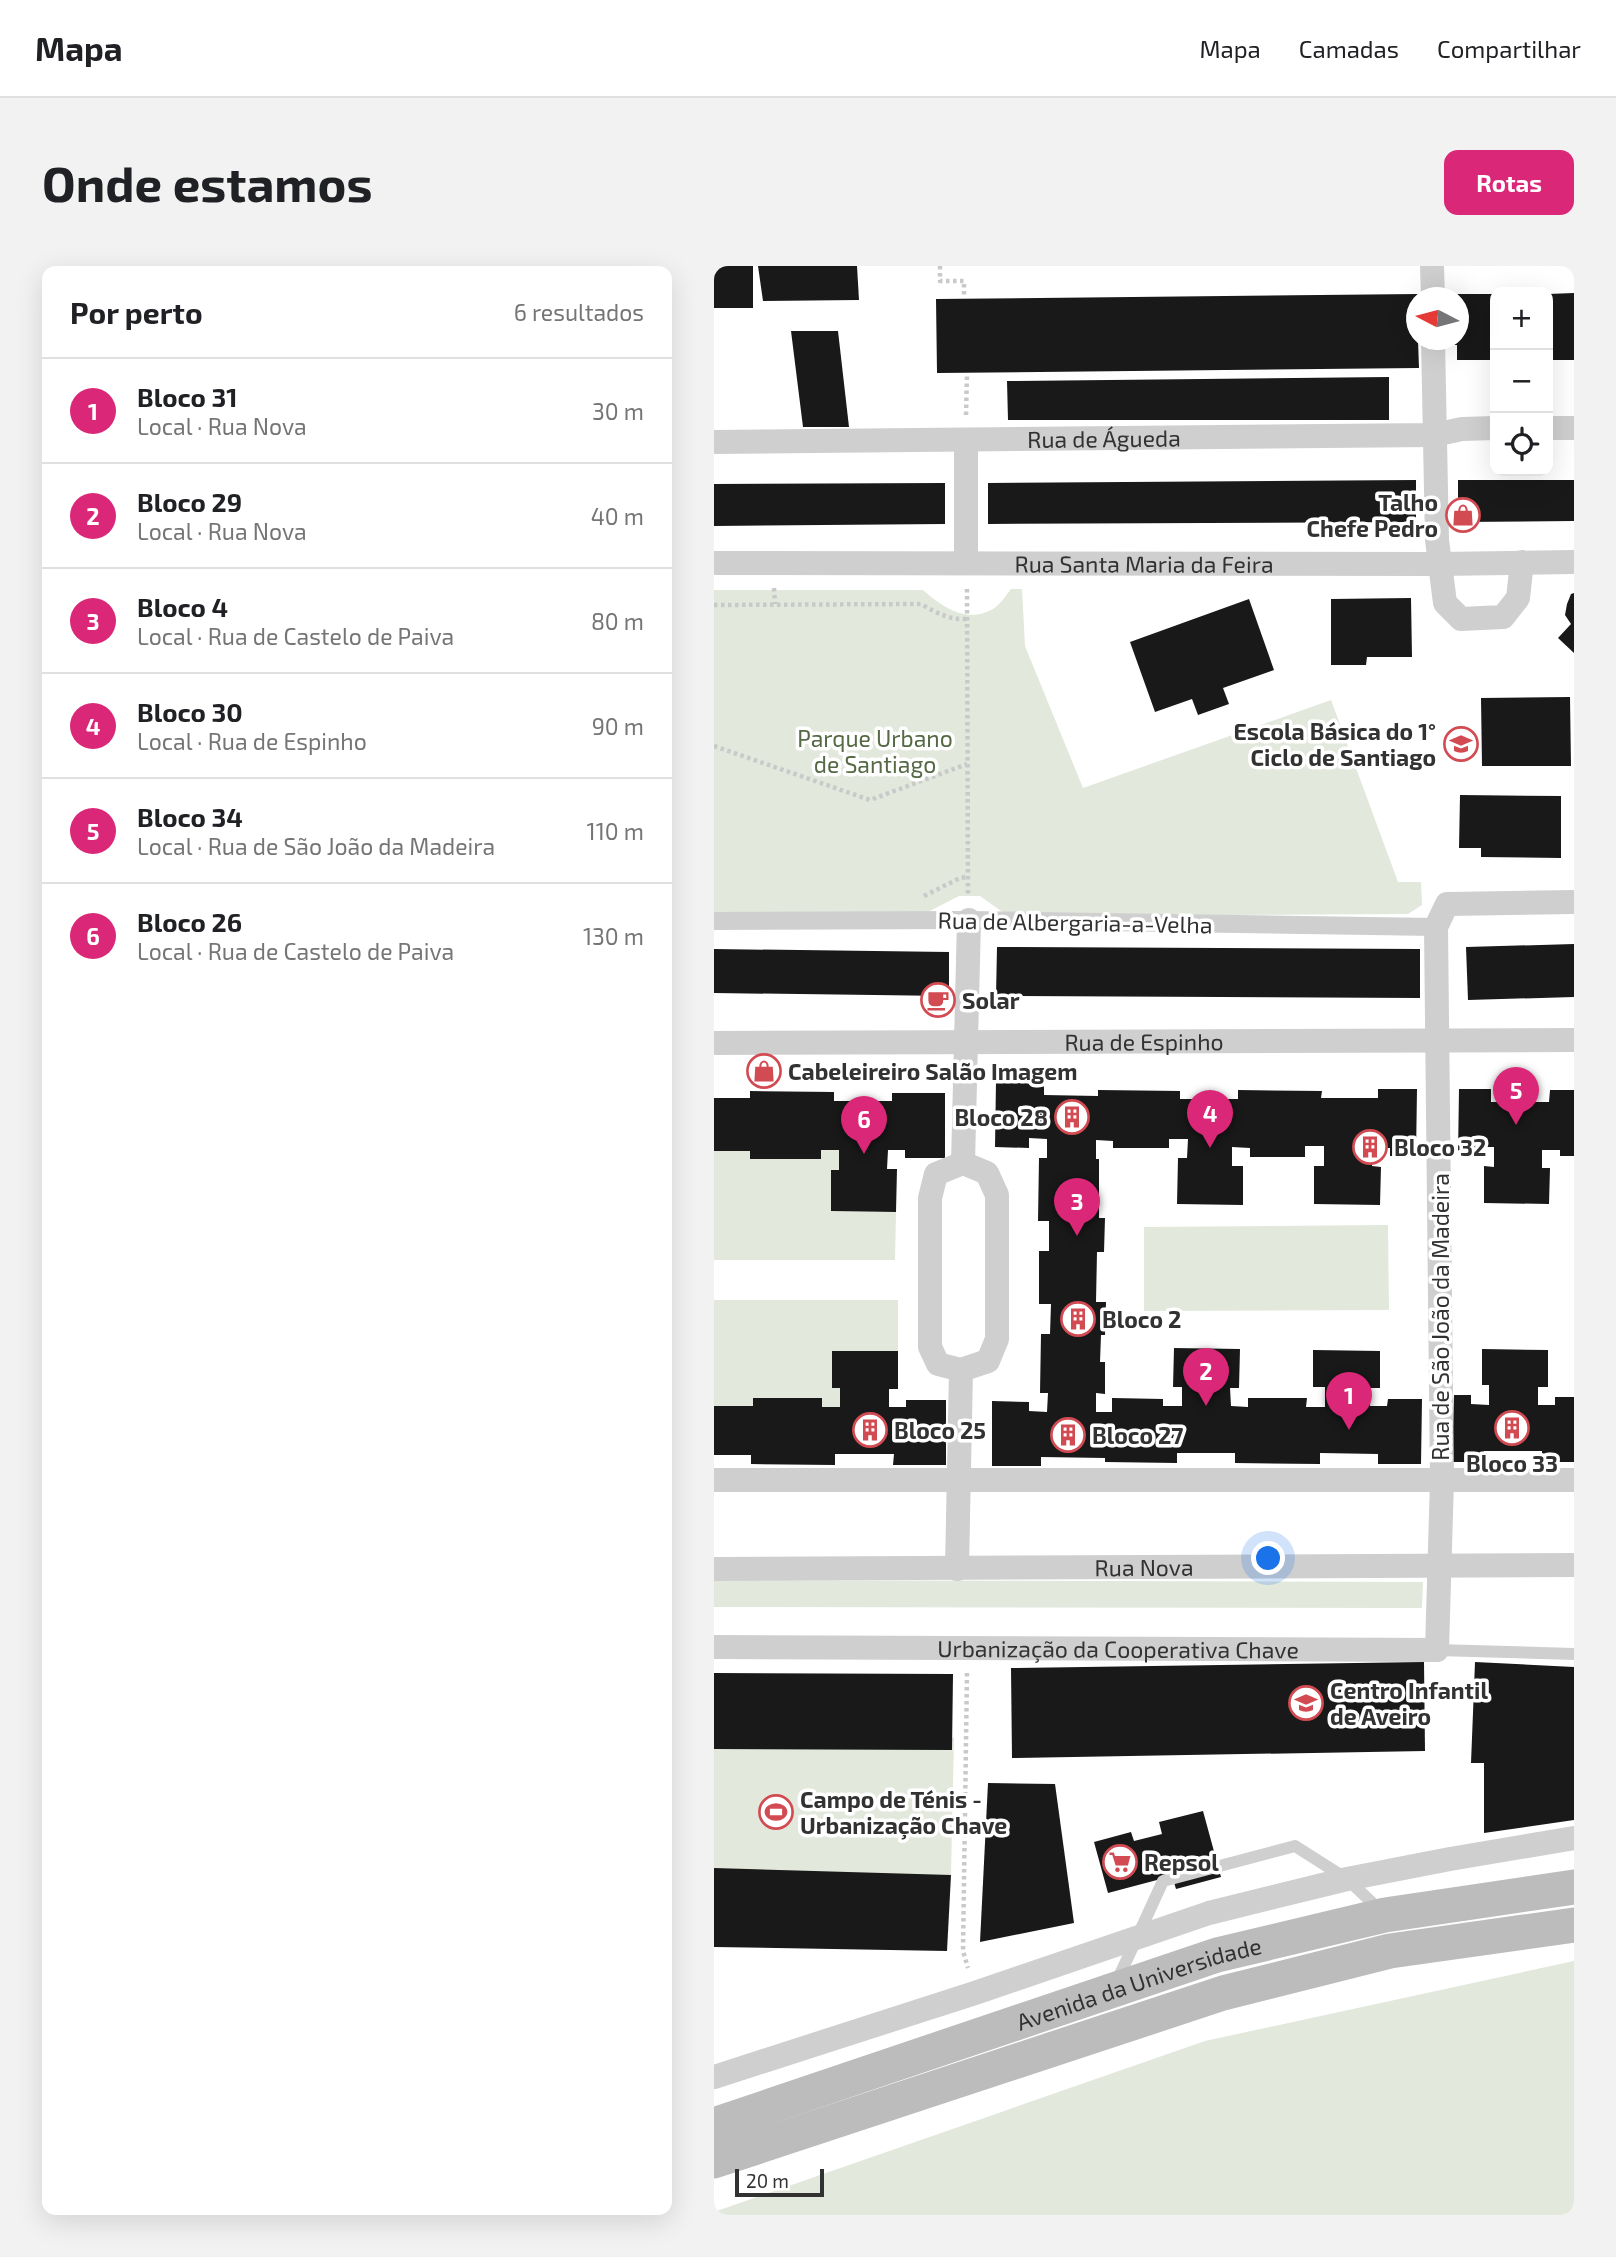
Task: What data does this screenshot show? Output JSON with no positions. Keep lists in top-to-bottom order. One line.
{"streets":{"main road":["Avenida da Universidade"],"street":["Rua de Águeda","Rua Santa Maria da Feira","Rua de Albergaria-a-Velha","Rua de Espinho","Rua de São João da Madeira","Rua Nova","Urbanização da Cooperativa Chave"]},"crossings":[["Rua de Albergaria-a-Velha","Rua de São João da Madeira"],["Rua de Espinho","Rua de São João da Madeira"],["Rua de São João da Madeira","Rua Nova"]],"parks":["Parque Urbano de Santiago"],"places":{"shop":["Talho Chefe Pedro","Cabeleireiro Salão Imagem"],"school or university":["Escola Básica do 1° Ciclo de Santiago","Centro Infantil de Aveiro"],"cafe":["Solar"],"building":["Bloco 28","Bloco 32","Bloco 2","Bloco 33","Bloco 25","Bloco 27"],"sports":["Campo de Ténis - Urbanização Chave"],"supermarket":["Repsol"]},"scale_bar":"20 m","north":"left","page":{"header":"Mapa","nav":["Mapa","Camadas","Compartilhar"],"buttons":"Rotas","title":"Onde estamos","heading":["Por perto","6 resultados"],"map_buttons":["+","−"],"list":[{"mark":"1","name":"Bloco 31","note":"Local · Rua Nova","value":"30 m"},{"mark":"2","name":"Bloco 29","note":"Local · Rua Nova","value":"40 m"},{"mark":"3","name":"Bloco 4","note":"Local · Rua de Castelo de Paiva","value":"80 m"},{"mark":"4","name":"Bloco 30","note":"Local · Rua de Espinho","value":"90 m"},{"mark":"5","name":"Bloco 34","note":"Local · Rua de São João da Madeira","value":"110 m"},{"mark":"6","name":"Bloco 26","note":"Local · Rua de Castelo de Paiva","value":"130 m"}],"pins":["5","4","6","3","2","1"],"scale":"20 m"}}
